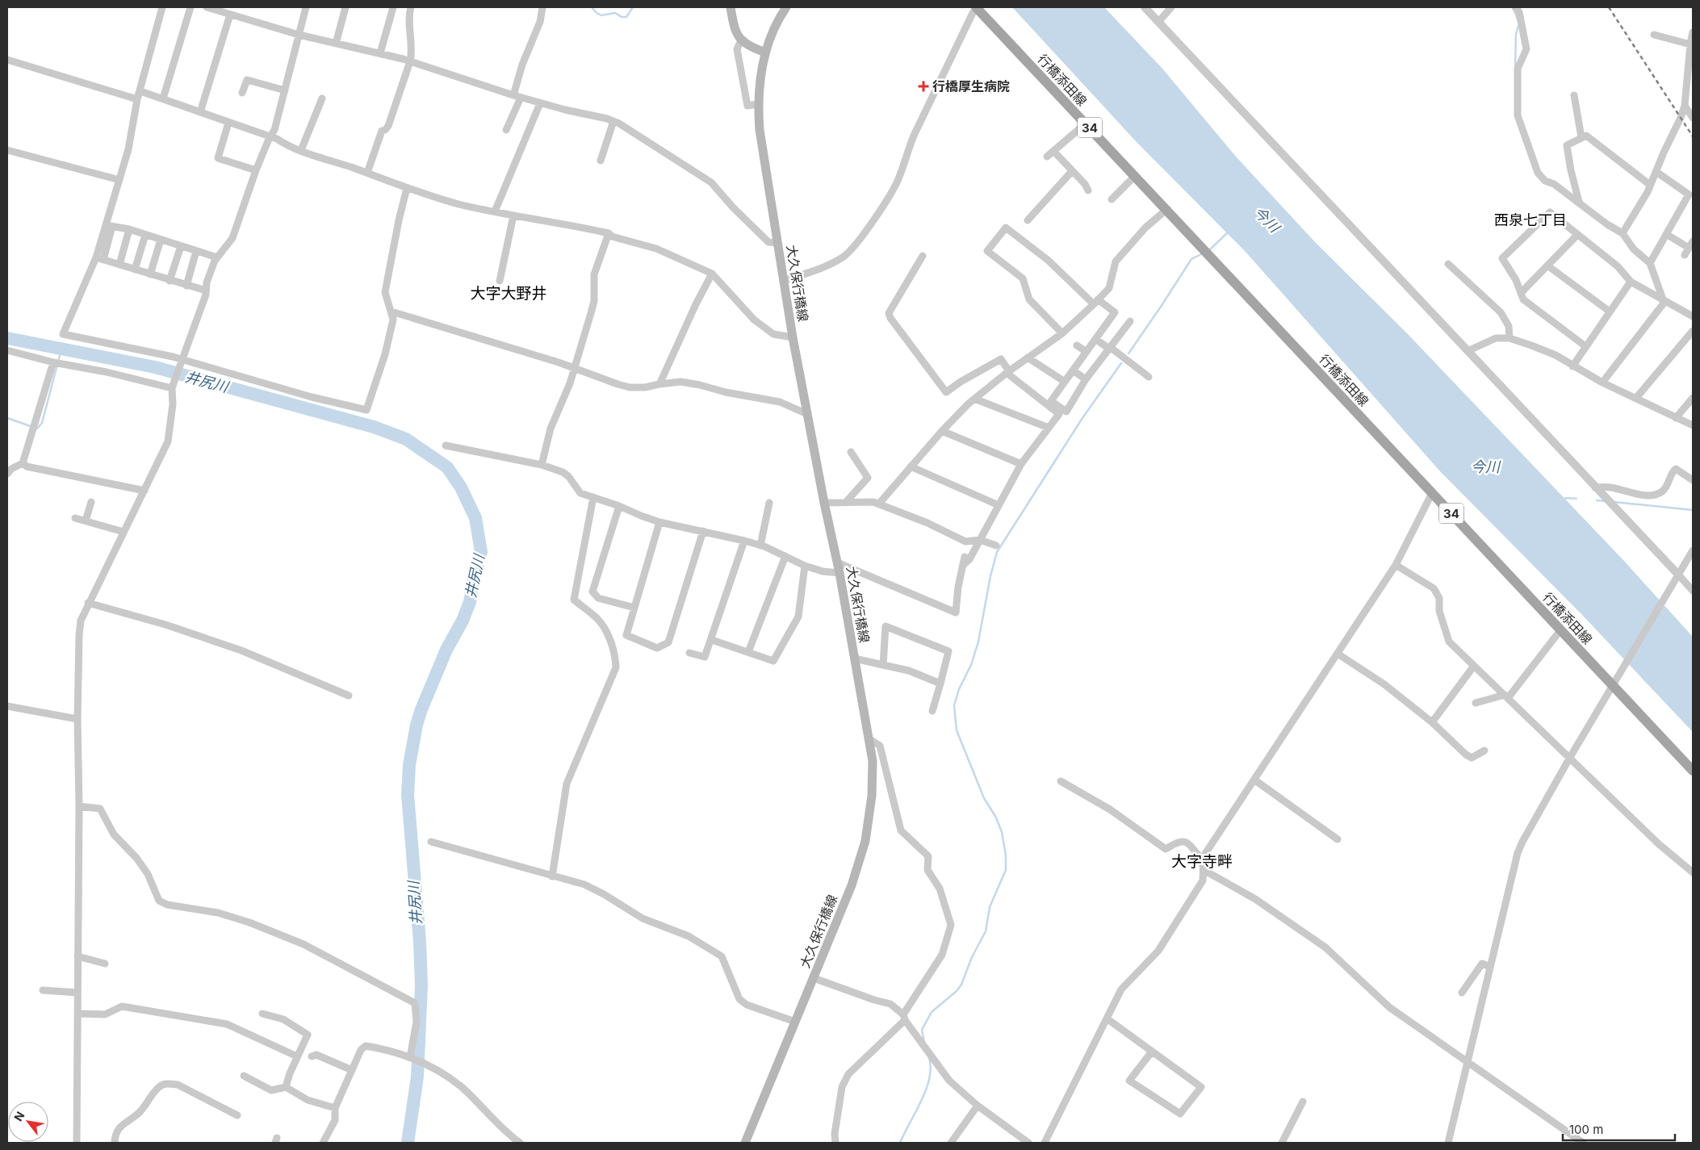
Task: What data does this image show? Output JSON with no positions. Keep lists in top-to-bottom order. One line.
{"streets":{"main road":["行橋添田線","34","大久保行橋線"]},"districts":["西泉七丁目","大字大野井","大字寺畔"],"water":["今川","井尻川"],"places":{"health":["行橋厚生病院"]},"scale_bar":"100 m","north":"top left"}
